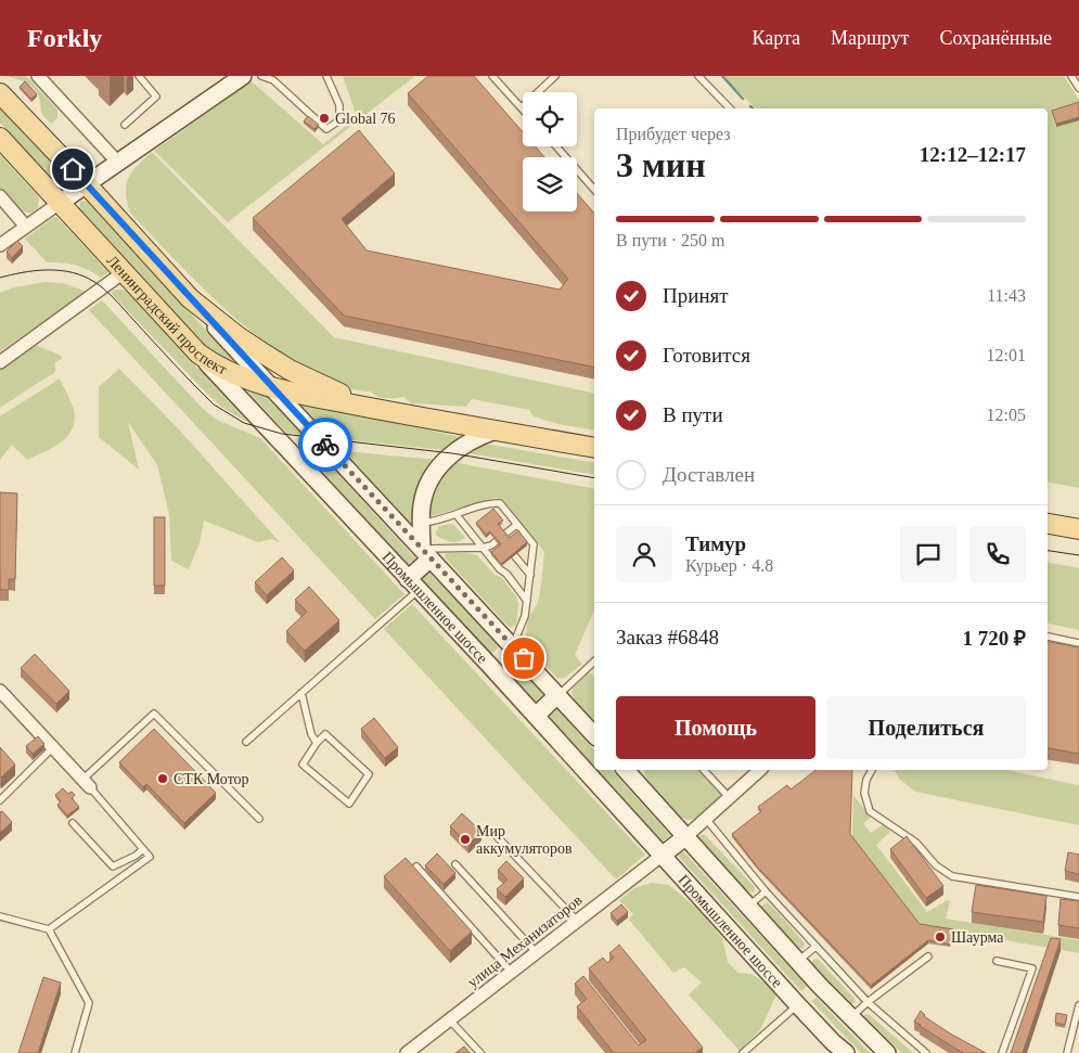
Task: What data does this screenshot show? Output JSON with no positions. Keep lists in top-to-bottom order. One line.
{"streets":{"main road":["Ленинградский проспект","Промышленное шоссе"],"street":["улица Механизаторов"]},"crossings":[["Ленинградский проспект","Промышленное шоссе"],["Промышленное шоссе","улица Механизаторов"]],"places":["Global 76","СТК Мотор","Мир аккумуляторов","Шаурма"],"page":{"header":"Forkly","nav":["Карта","Маршрут","Сохранённые"],"heading":["3 мин","Прибудет через","12:12–12:17"],"panel":["Тимур","Курьер · 4.8","Заказ #6848","1 720 ₽"],"bar":"В пути · 250 m","list":[["Принят","11:43"],["Готовится","12:01"],["В пути","12:05"],"Доставлен"],"buttons":["Помощь","Поделиться"]}}
